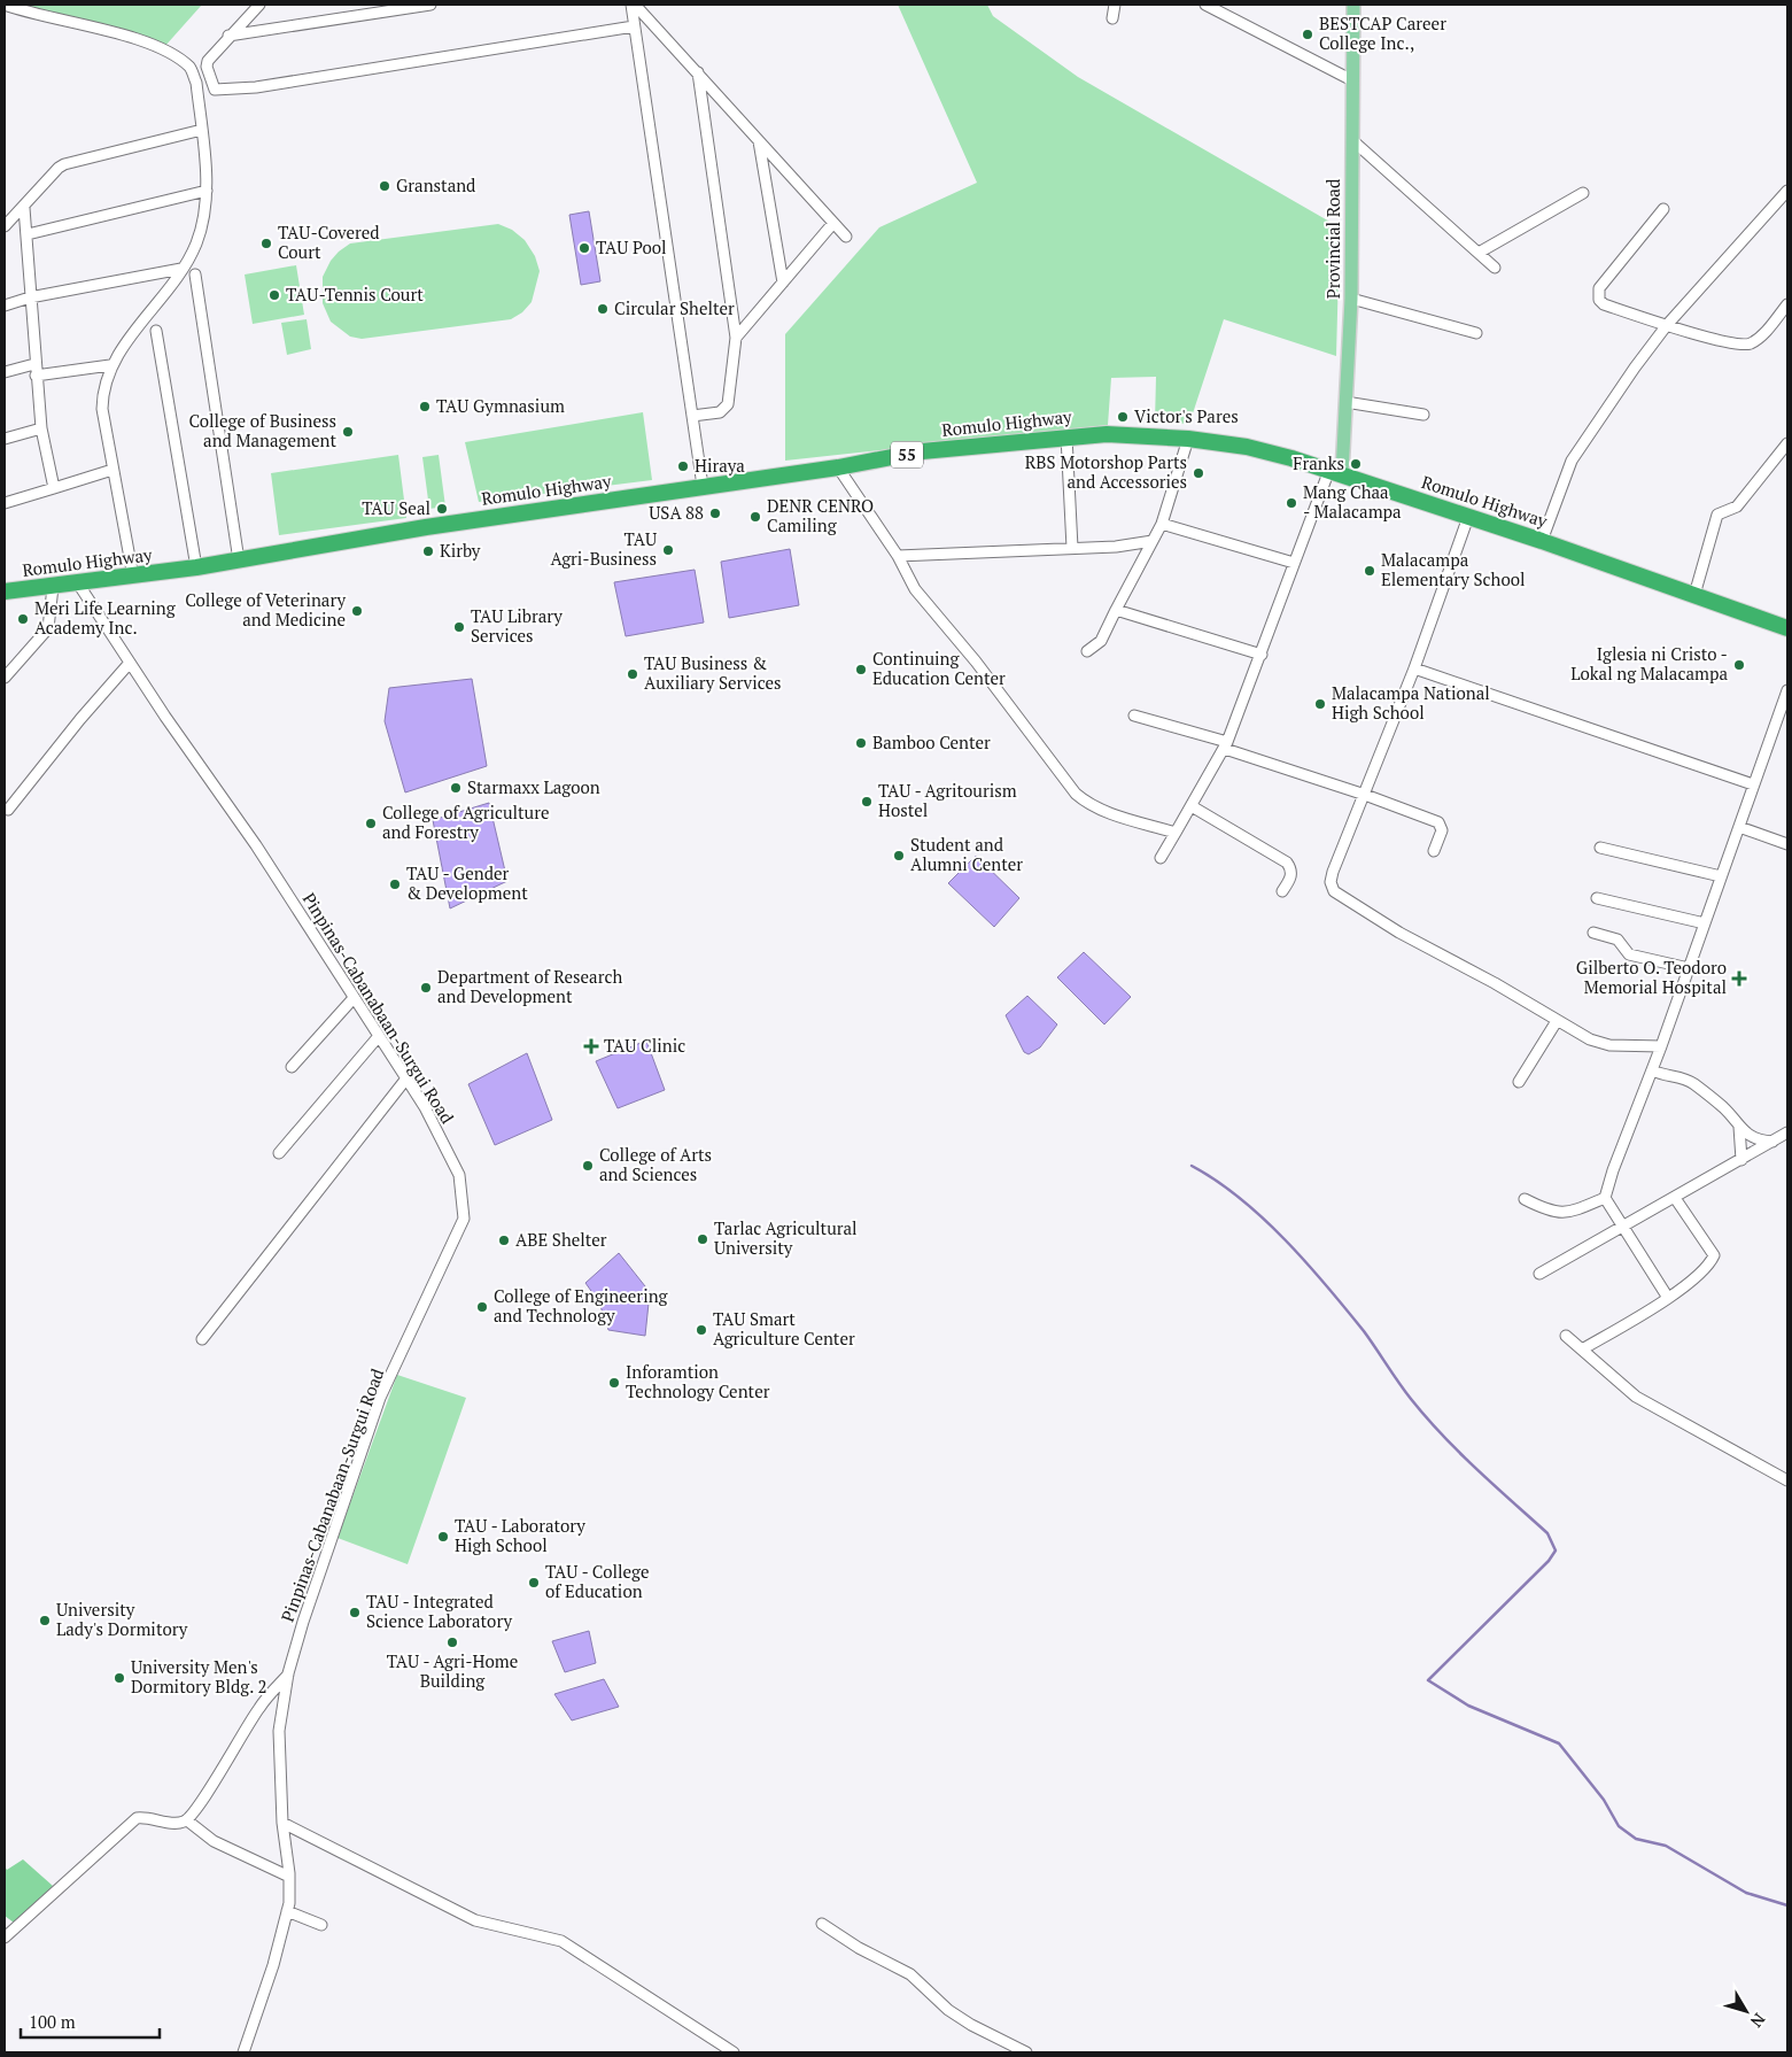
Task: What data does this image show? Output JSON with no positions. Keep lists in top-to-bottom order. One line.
{"streets":{"highway":["Romulo Highway","55"],"main road":["Provincial Road"],"street":["Pinpinas-Cabanabaan-Surgui Road"]},"crossings":[["Provincial Road","Romulo Highway"],["Romulo Highway","Pinpinas-Cabanabaan-Surgui Road"]],"places":{"other":["BESTCAP Career College Inc.,","Granstand","TAU-Covered Court","TAU Pool","TAU-Tennis Court","Circular Shelter","TAU Gymnasium","Victor's Pares","College of Business and Management","Franks","Hiraya","RBS Motorshop Parts and Accessories","Mang Chaa - Malacampa","TAU Seal","USA 88","DENR CENRO Camiling","TAU Agri-Business","Kirby","Malacampa Elementary School","College of Veterinary and Medicine","Meri Life Learning Academy Inc.","TAU Library Services","Iglesia ni Cristo - Lokal ng Malacampa","Continuing Education Center","TAU Business & Auxiliary Services","Malacampa National High School","Bamboo Center","Starmaxx Lagoon","TAU - Agritourism Hostel","College of Agriculture and Forestry","Student and Alumni Center","TAU - Gender & Development","Department of Research and Development","College of Arts and Sciences","Tarlac Agricultural University","ABE Shelter","College of Engineering and Technology","TAU Smart Agriculture Center","Inforamtion Technology Center","TAU - Laboratory High School","TAU - College of Education","TAU - Integrated Science Laboratory","University Lady's Dormitory","TAU - Agri-Home Building","University Men's Dormitory Bldg. 2"],"health":["Gilberto O. Teodoro Memorial Hospital","TAU Clinic"]},"scale_bar":"100 m","north":"bottom right"}
